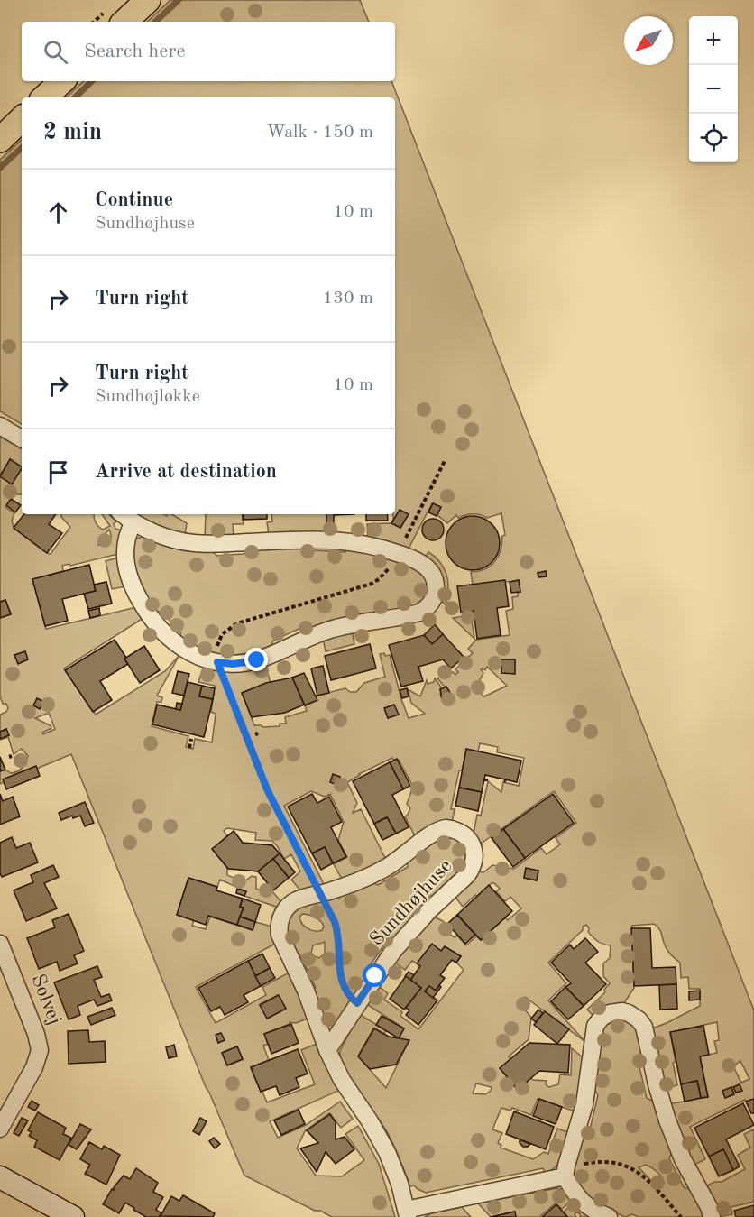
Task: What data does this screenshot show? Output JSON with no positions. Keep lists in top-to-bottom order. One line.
{"streets":{"street":["Sundhøjhuse","Solvej"]},"north":"bottom left","page":{"map_buttons":["+","−"],"search":"Search here","heading":["2 min","Walk · 150 m"],"list":[["Continue","Sundhøjhuse","10 m"],["Turn right","130 m"],["Turn right","Sundhøjløkke","10 m"],"Arrive at destination"]}}
